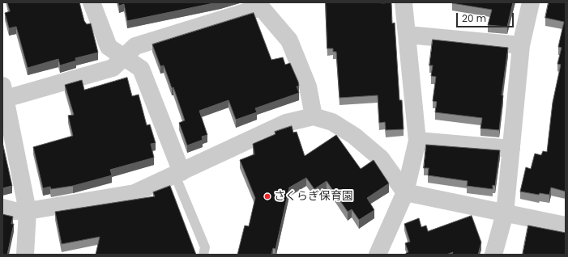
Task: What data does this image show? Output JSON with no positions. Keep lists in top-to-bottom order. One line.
{"places":["さくらぎ保育園"],"scale_bar":"20 m"}
